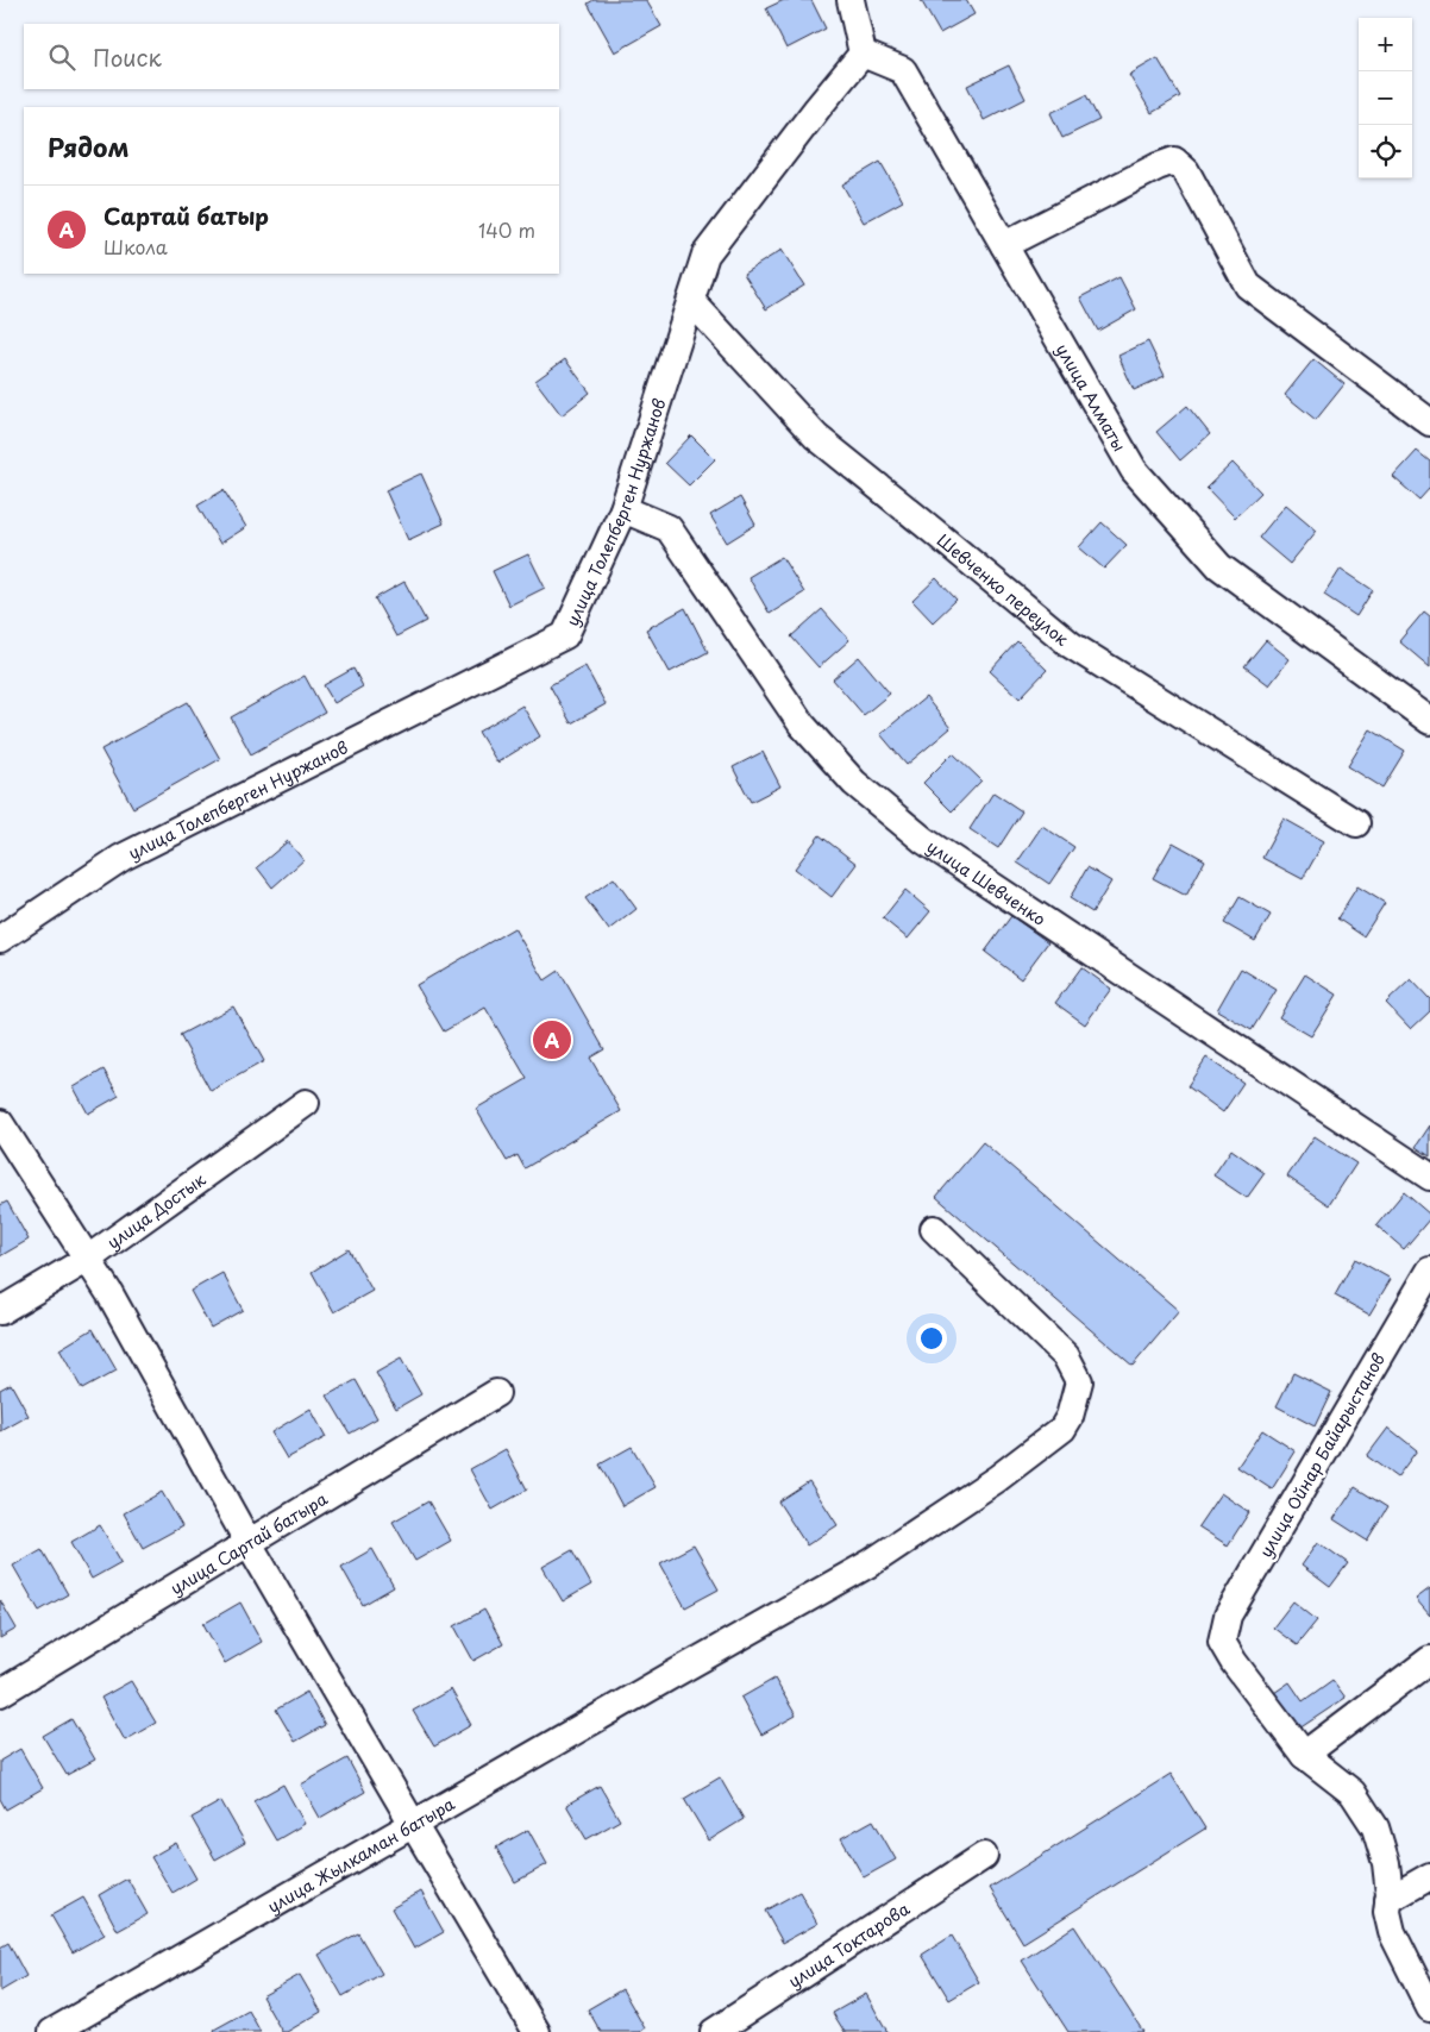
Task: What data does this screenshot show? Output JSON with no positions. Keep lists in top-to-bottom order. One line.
{"streets":{"street":["улица Алматы","улица Толепберген Нуржанов","Шевченко переулок","улица Шевченко","улица Достык","улица Ойнар Байарыстанов","улица Сартай батыра","улица Жылкаман батыра","улица Токтарова"]},"crossings":[["улица Алматы","улица Толепберген Нуржанов"],["улица Толепберген Нуржанов","Шевченко переулок"],["улица Толепберген Нуржанов","улица Шевченко"]],"page":{"map_buttons":["+","−"],"search":"Поиск","heading":"Рядом","list":[{"mark":"A","name":"Сартай батыр","note":"Школа","value":"140 m"}],"pins":"A"}}
